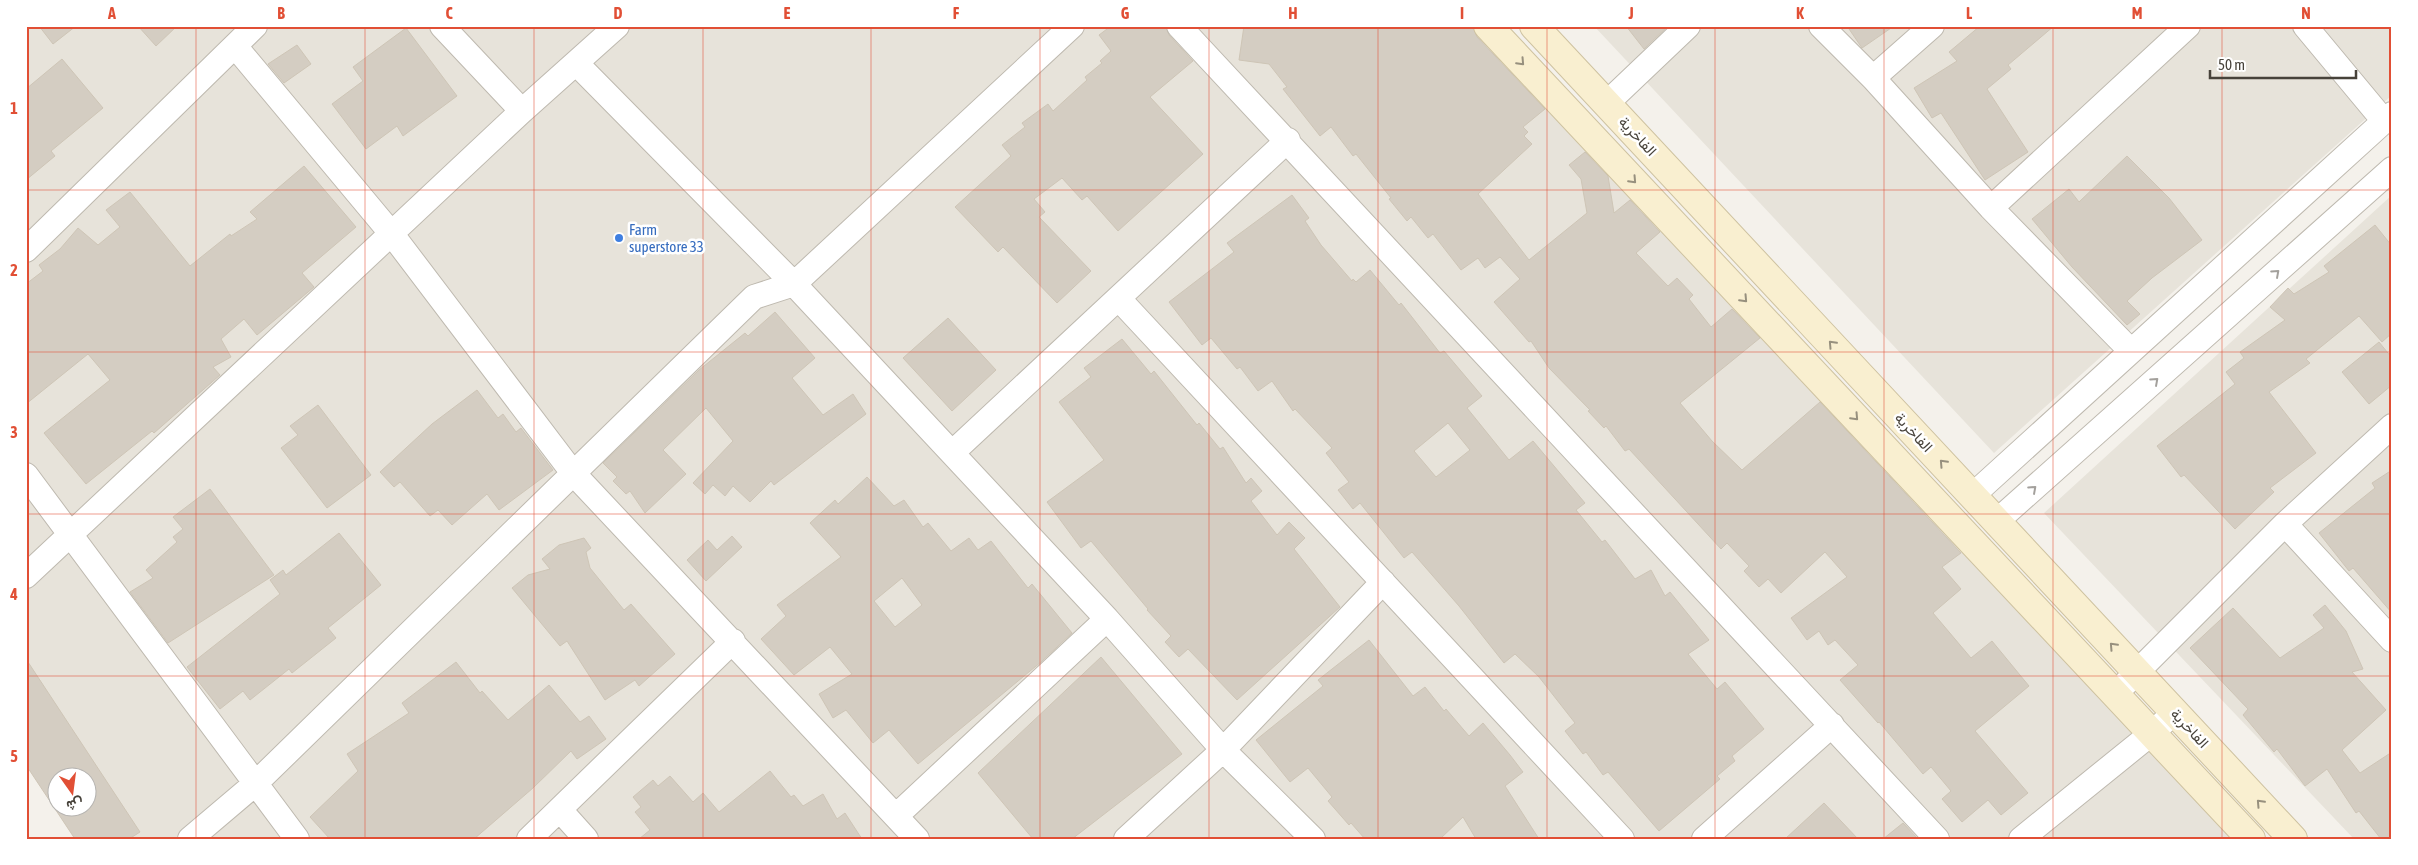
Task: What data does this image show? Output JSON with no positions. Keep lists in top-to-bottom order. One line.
{"streets":{"street":["الفاخرية"]},"places":["Farm superstore 33"],"scale_bar":"50 m","north":"bottom","grid":{"columns":["A","B","C","D","E","F","G","H","I","J","K","L","M","N"],"rows":["1","2","3","4","5"]}}
